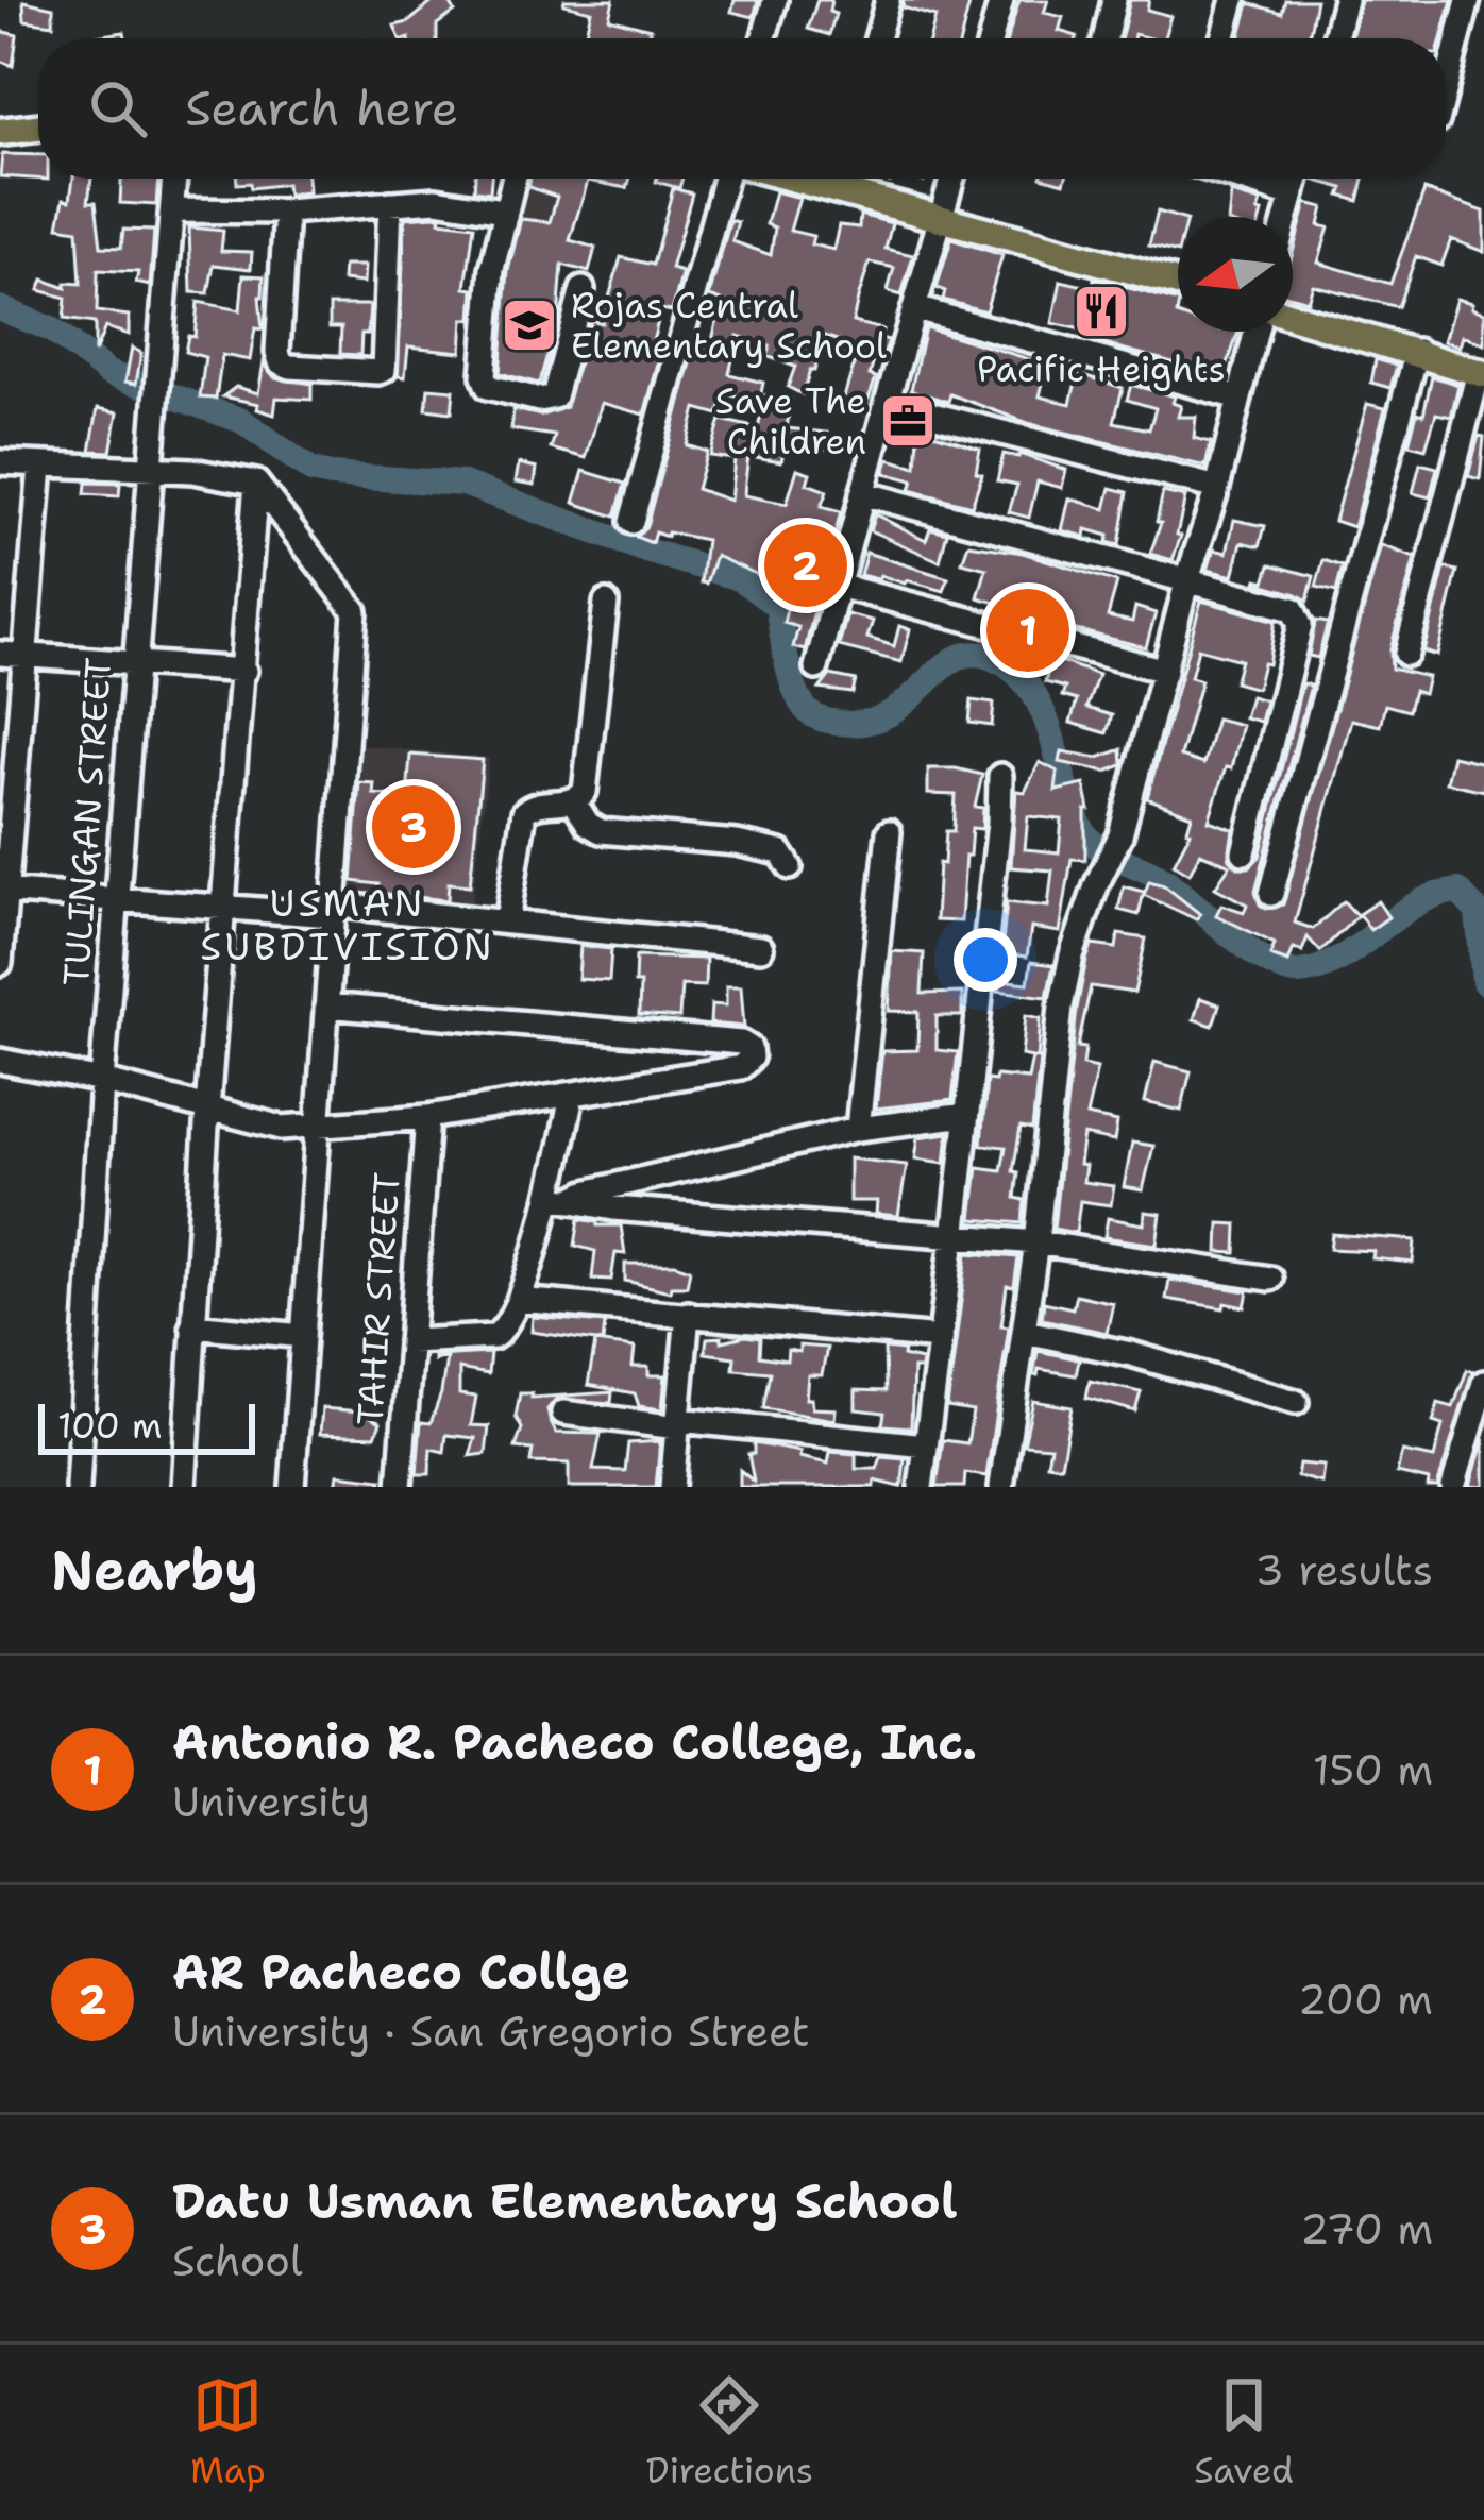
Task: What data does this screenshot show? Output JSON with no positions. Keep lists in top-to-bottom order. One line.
{"streets":{"street":["TULINGAN STREET","TAHIR STREET"]},"districts":["USMAN SUBDIVISION"],"places":{"restaurant":["Pacific Heights"],"school or university":["Rojas Central Elementary School"],"office":["Save The Children"]},"scale_bar":"100 m","north":"left","page":{"search":"Search here","pins":["2","1","3"],"scale":"100 m","heading":["Nearby","3 results"],"list":[{"mark":"1","name":"Antonio R. Pacheco College, Inc.","note":"University","value":"150 m"},{"mark":"2","name":"AR Pacheco Collge","note":"University · San Gregorio Street","value":"200 m"},{"mark":"3","name":"Datu Usman Elementary School","note":"School","value":"270 m"}],"nav":["Map","Directions","Saved"]}}
